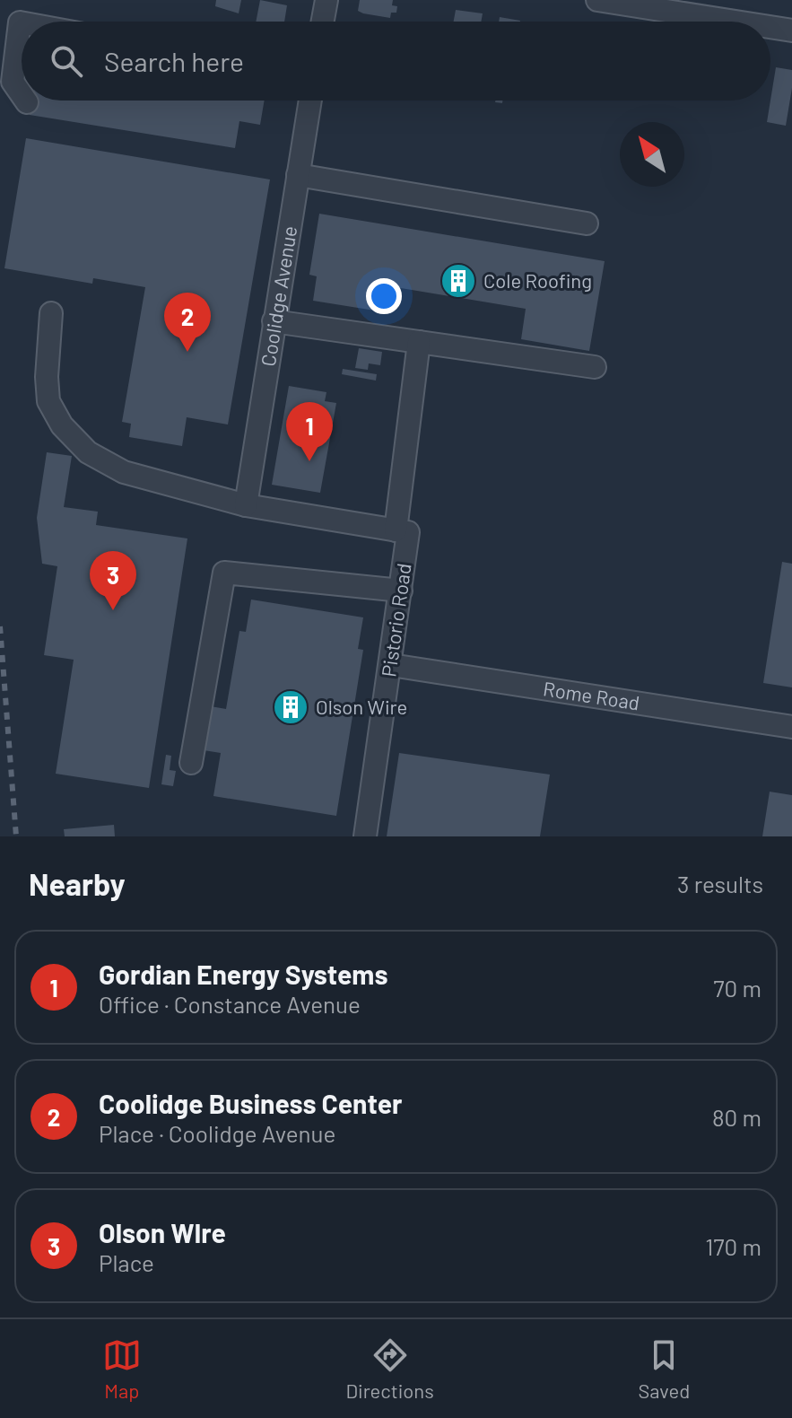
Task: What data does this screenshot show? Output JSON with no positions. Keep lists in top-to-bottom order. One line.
{"streets":{"street":["Coolidge Avenue","Pistorio Road","Rome Road"]},"crossings":[["Pistorio Road","Rome Road"]],"places":{"building":["Cole Roofing","Olson Wire"]},"north":"top left","page":{"search":"Search here","pins":["2","1","3"],"heading":["Nearby","3 results"],"list":[{"mark":"1","name":"Gordian Energy Systems","note":"Office · Constance Avenue","value":"70 m"},{"mark":"2","name":"Coolidge Business Center","note":"Place · Coolidge Avenue","value":"80 m"},{"mark":"3","name":"Olson WIre","note":"Place","value":"170 m"}],"nav":["Map","Directions","Saved"]}}
